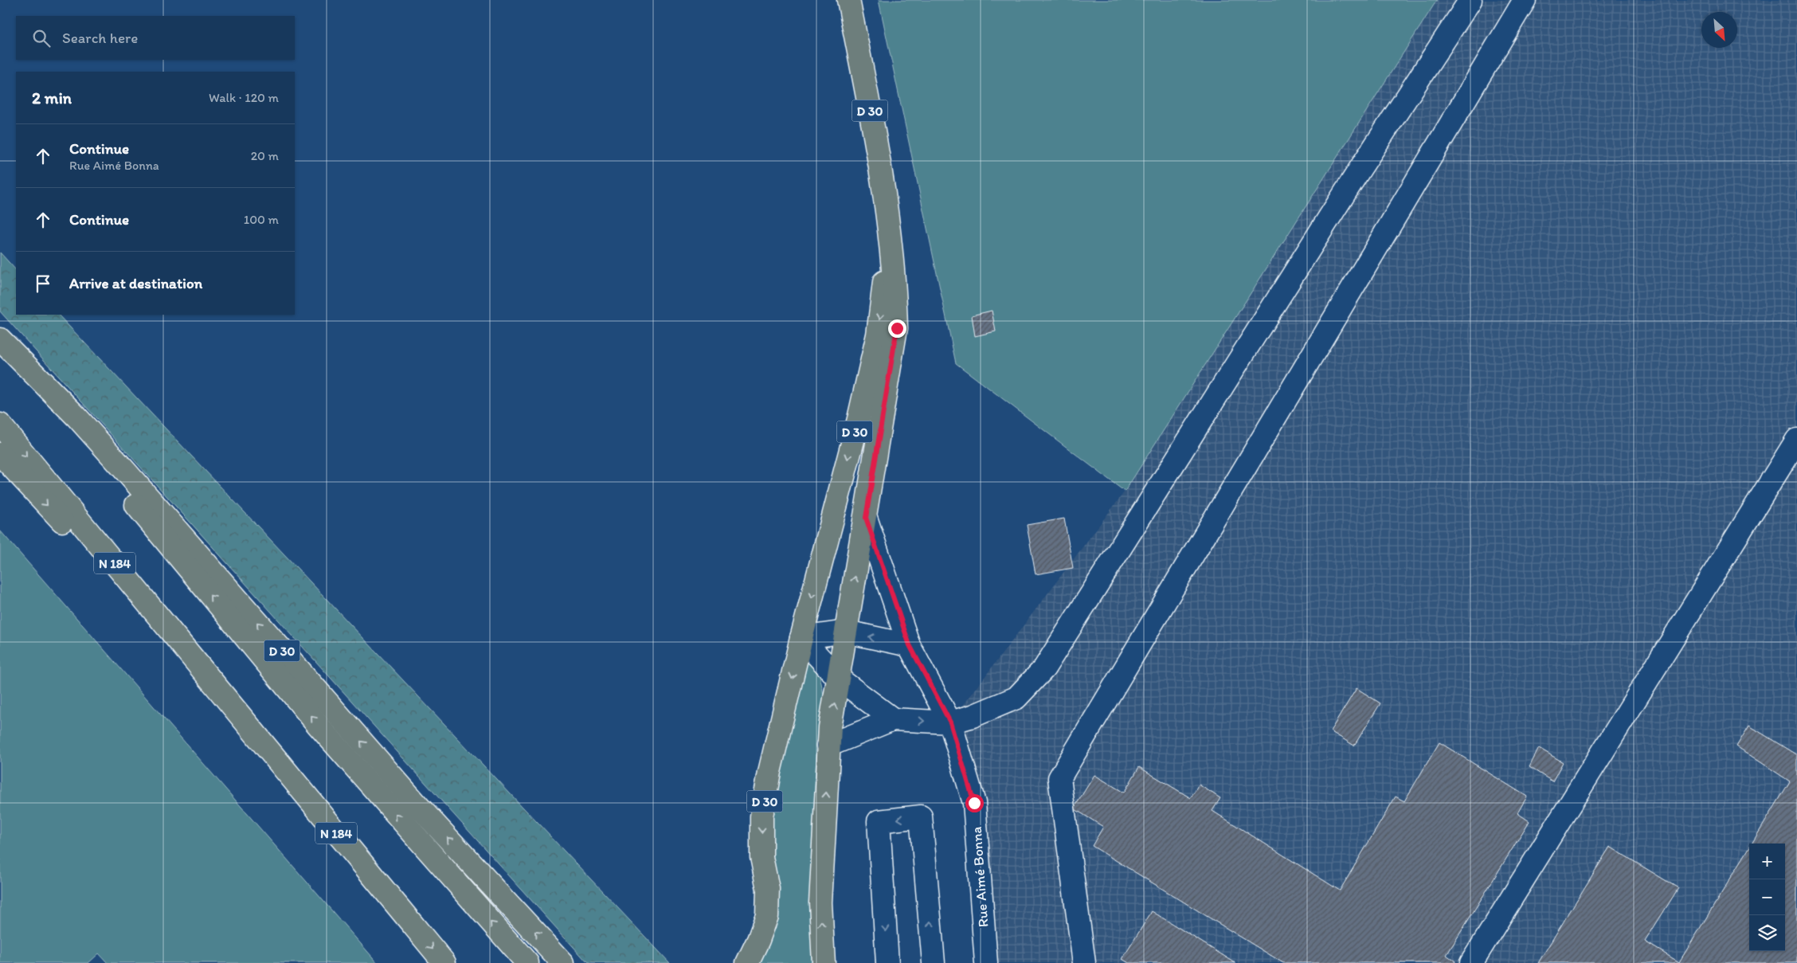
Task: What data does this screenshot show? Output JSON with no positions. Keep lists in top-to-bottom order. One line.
{"streets":{"main road":["D 30","N 184"],"street":["Rue Aimé Bonna"]},"crossings":[["D 30","Rue Aimé Bonna"]],"north":"bottom right","page":{"search":"Search here","heading":["2 min","Walk · 120 m"],"list":[["Continue","Rue Aimé Bonna","20 m"],["Continue","100 m"],"Arrive at destination"],"map_buttons":["+","−"]}}
